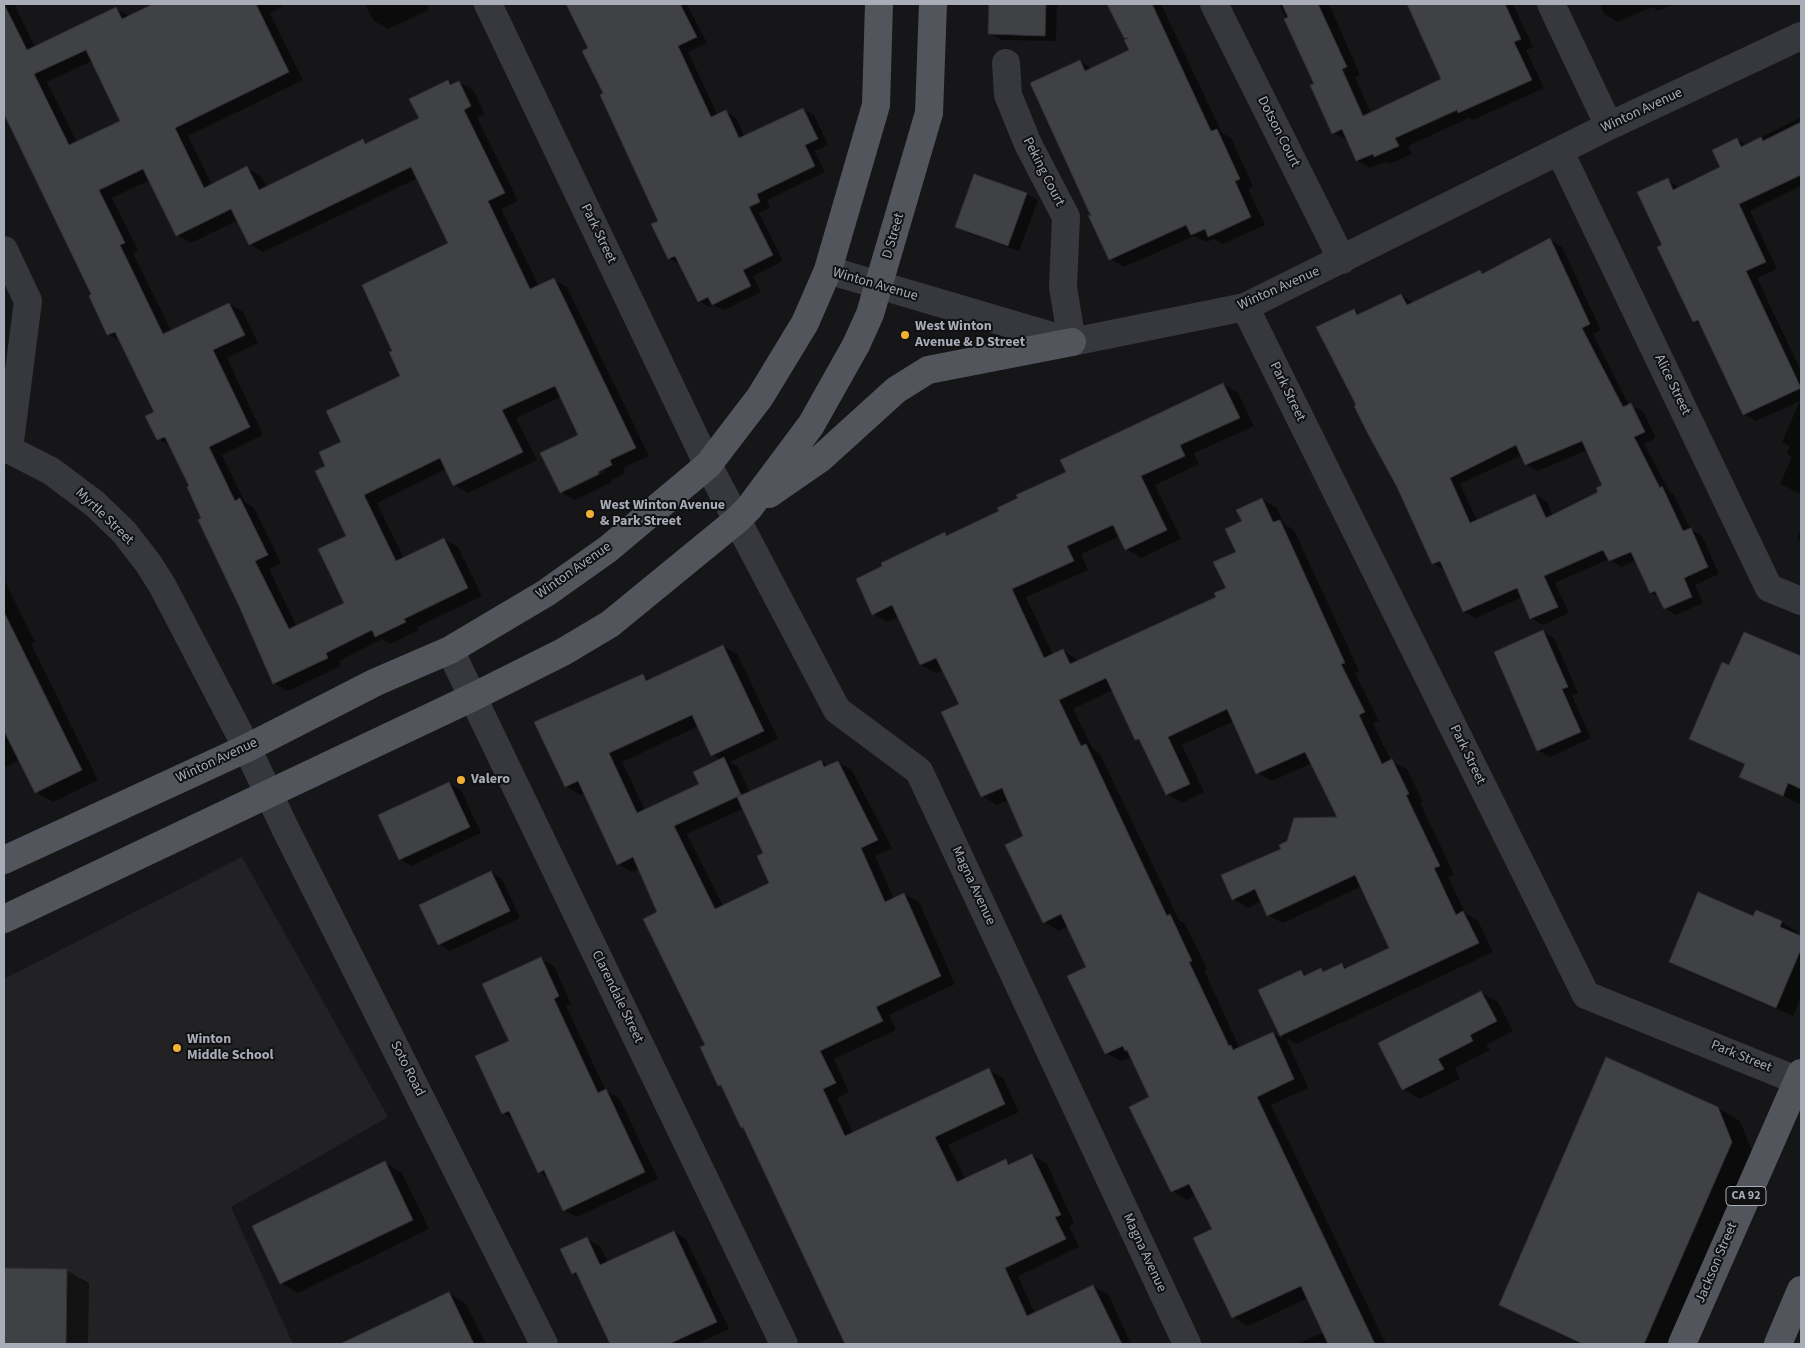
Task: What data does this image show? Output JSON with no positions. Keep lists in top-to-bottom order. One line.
{"streets":{"main road":["Winton Avenue","D Street","CA 92","Jackson Street"],"street":["Dotson Court","Peking Court","Park Street","Alice Street","Myrtle Street","Magna Avenue","Clarendale Street","Soto Road"]},"crossings":[["Winton Avenue","Dotson Court"],["Winton Avenue","Peking Court"],["Winton Avenue","Park Street"],["Winton Avenue","D Street"],["Winton Avenue","Alice Street"],["Winton Avenue","Myrtle Street"],["Winton Avenue","Magna Avenue"],["Winton Avenue","Clarendale Street"],["Park Street","Magna Avenue"],["Park Street","Jackson Street"],["D Street","Magna Avenue"],["Myrtle Street","Soto Road"]],"places":["West Winton Avenue & D Street","West Winton Avenue & Park Street","Valero","Winton Middle School"]}
